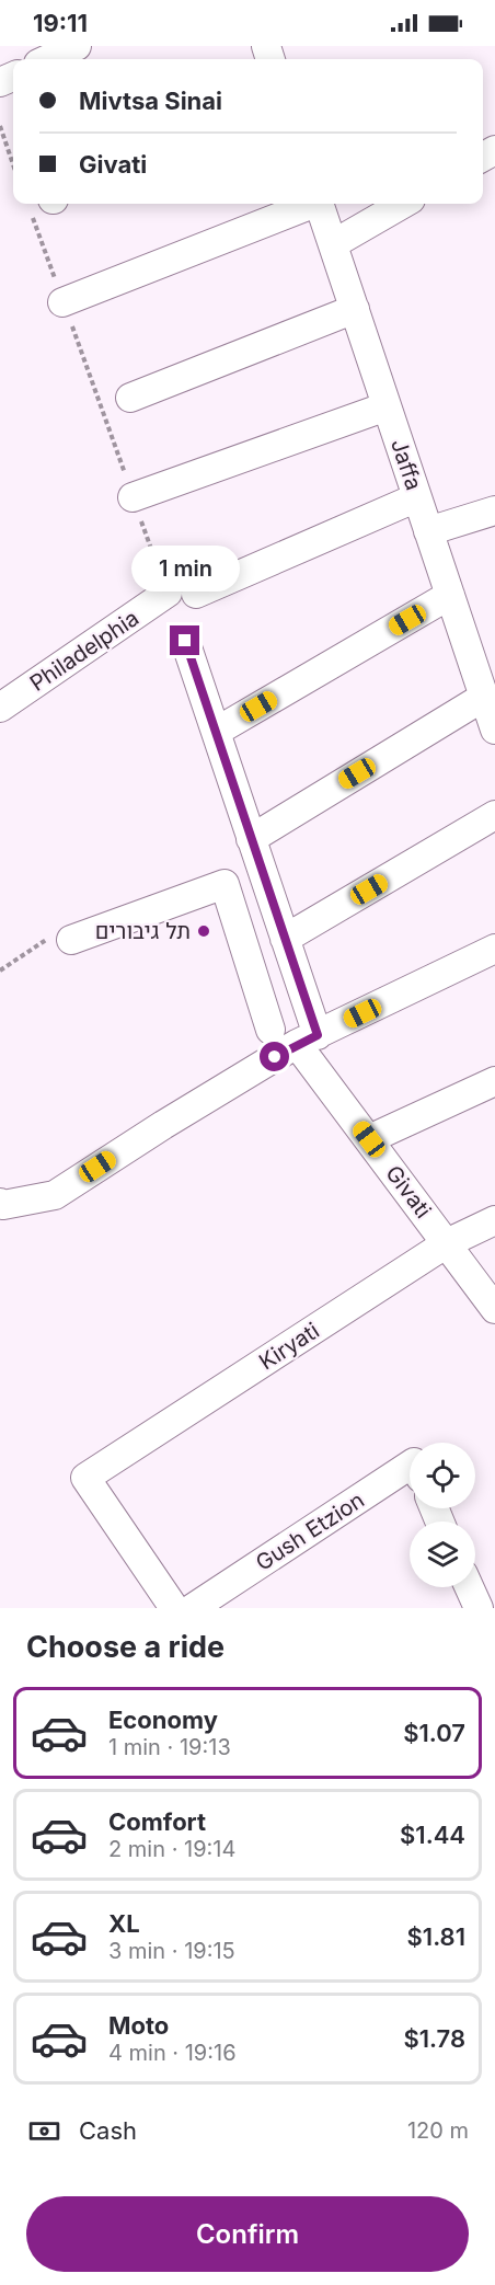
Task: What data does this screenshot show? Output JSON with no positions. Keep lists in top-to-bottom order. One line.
{"streets":{"street":["Jaffa","Philadelphia","Givati","Kiryati","Gush Etzion"]},"crossings":[["Givati","Kiryati"]],"places":["תל גיבורים"],"page":{"status":"19:11","banner":["Mivtsa Sinai","Givati"],"bubble":"1 min","heading":"Choose a ride","list":[{"name":"Economy","note":"1 min · 19:13","value":"$1.07"},{"name":"Comfort","note":"2 min · 19:14","value":"$1.44"},{"name":"XL","note":"3 min · 19:15","value":"$1.81"},{"name":"Moto","note":"4 min · 19:16","value":"$1.78"}],"pay":["Cash","120 m"],"buttons":"Confirm"}}
